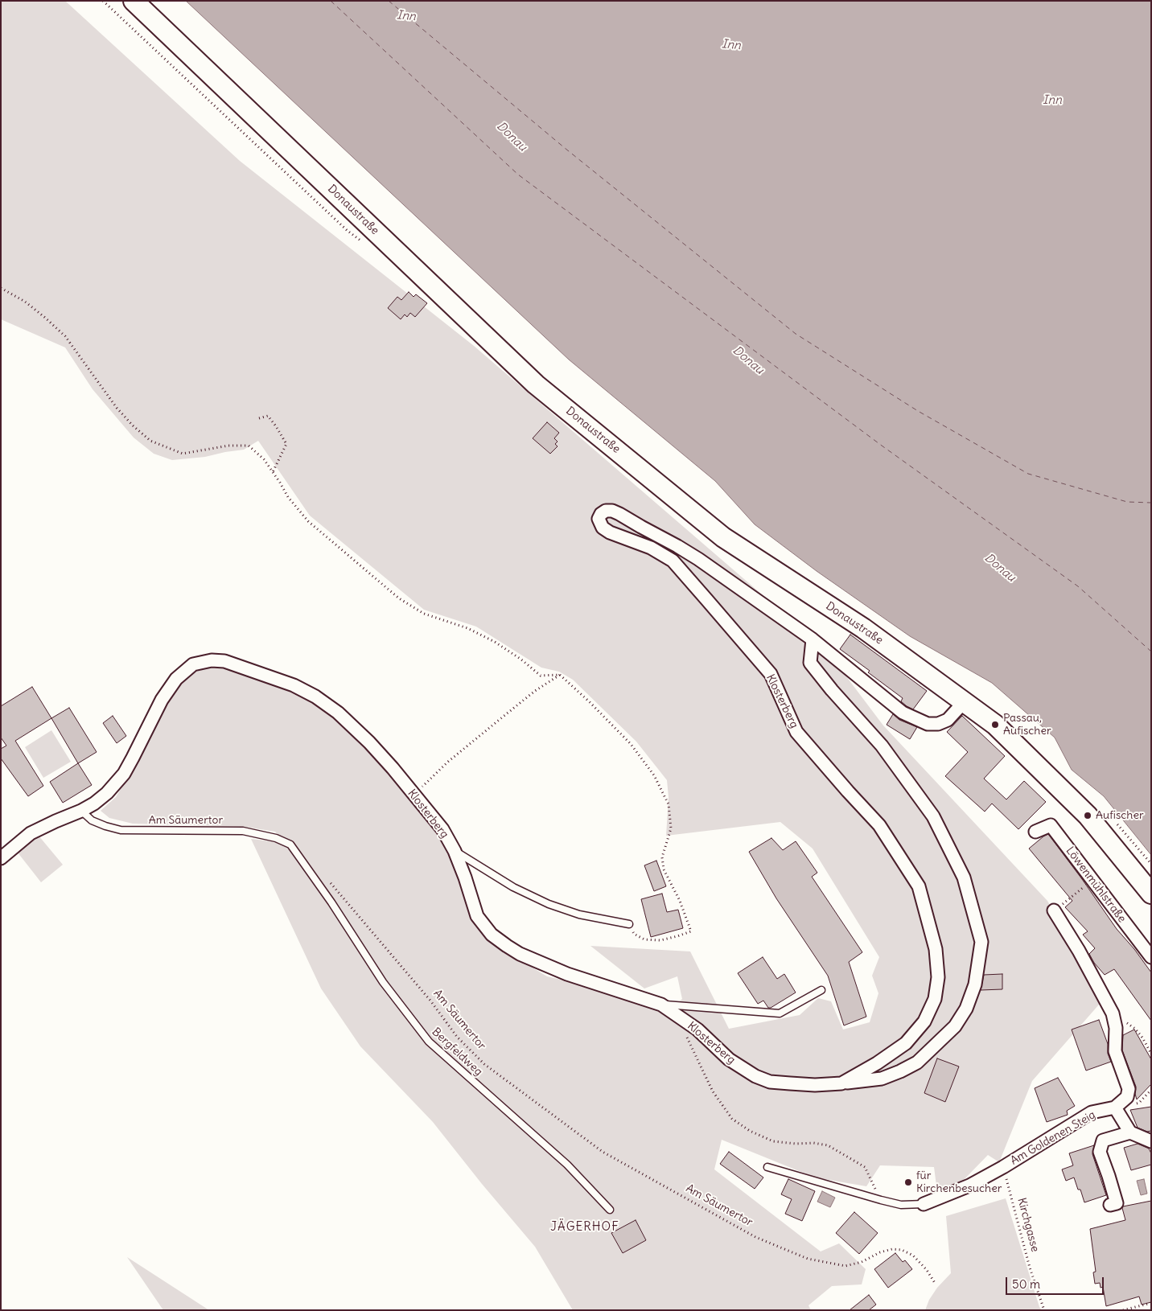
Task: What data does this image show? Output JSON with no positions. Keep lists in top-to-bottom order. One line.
{"streets":{"main road":["Donaustraße"],"street":["Klosterberg","Löwenmühlstraße","Am Goldenen Steig"],"lane":["Am Säumertor","Bergfeldweg"],"path":["Kirchgasse"]},"crossings":[["Donaustraße","Klosterberg"],["Klosterberg","Am Säumertor"],["Am Säumertor","Bergfeldweg"],["Am Goldenen Steig","Kirchgasse"]],"districts":["JÄGERHOF"],"water":["Inn","Donau"],"places":["Passau, Aufischer","Aufischer","für Kirchenbesucher"],"scale_bar":"50 m"}
